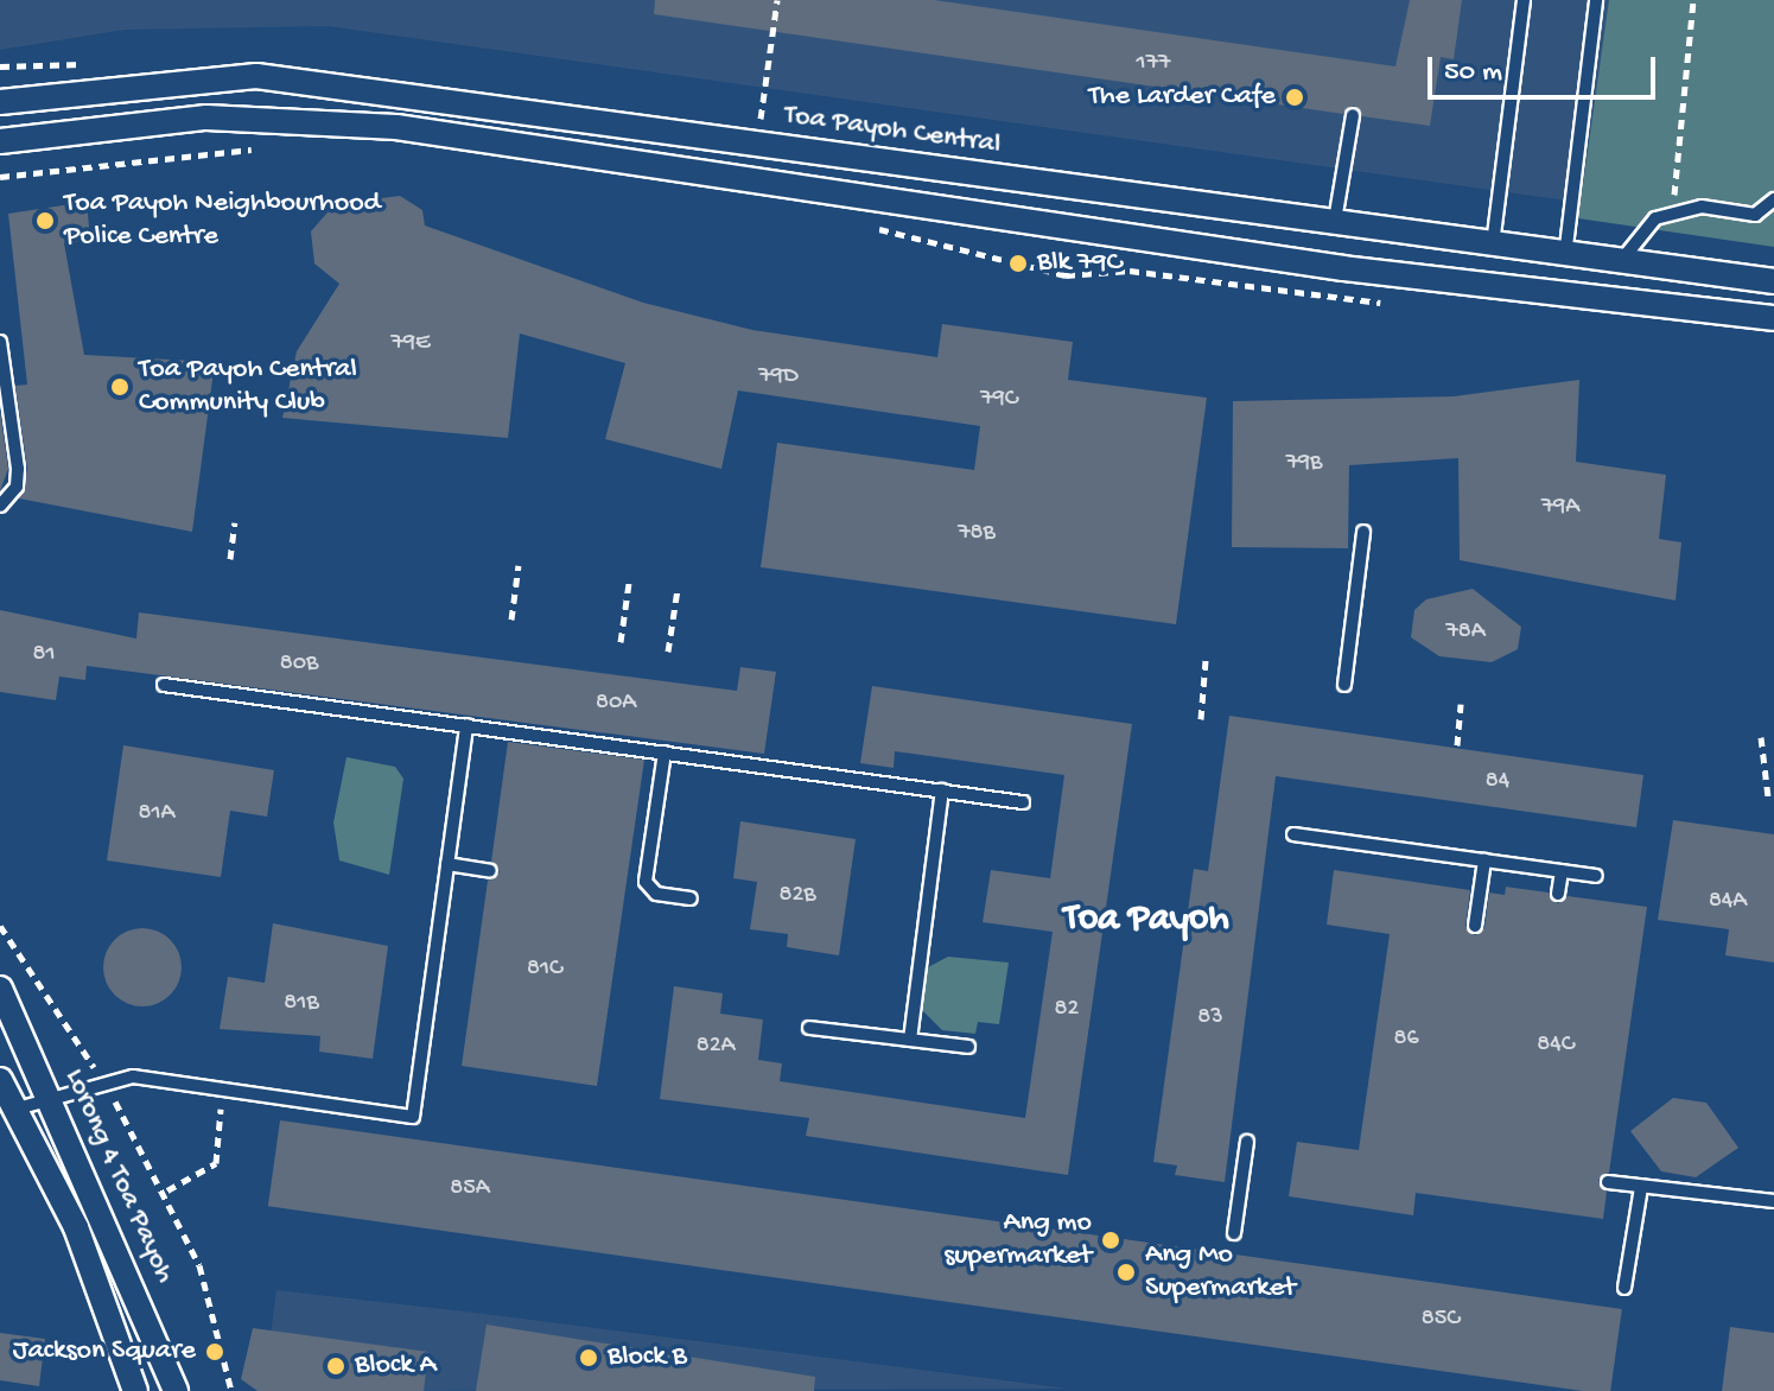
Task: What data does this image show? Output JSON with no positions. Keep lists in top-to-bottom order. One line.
{"streets":{"street":["Toa Payoh Central","Lorong 4 Toa Payoh"]},"districts":["Toa Payoh"],"places":["The Larder Cafe","Toa Payoh Neighbourhood Police Centre","Blk 79C","Toa Payoh Central Community Club","Ang mo supermarket","Ang Mo Supermarket","Jackson Square","Block B","Block A"],"house_numbers":["177","79E","79D","79C","79B","79A","78B","78A","81","80B","80A","84","81A","82B","84A","81C","81B","82","83","86","84C","82A","85A","85C"],"scale_bar":"50 m"}
